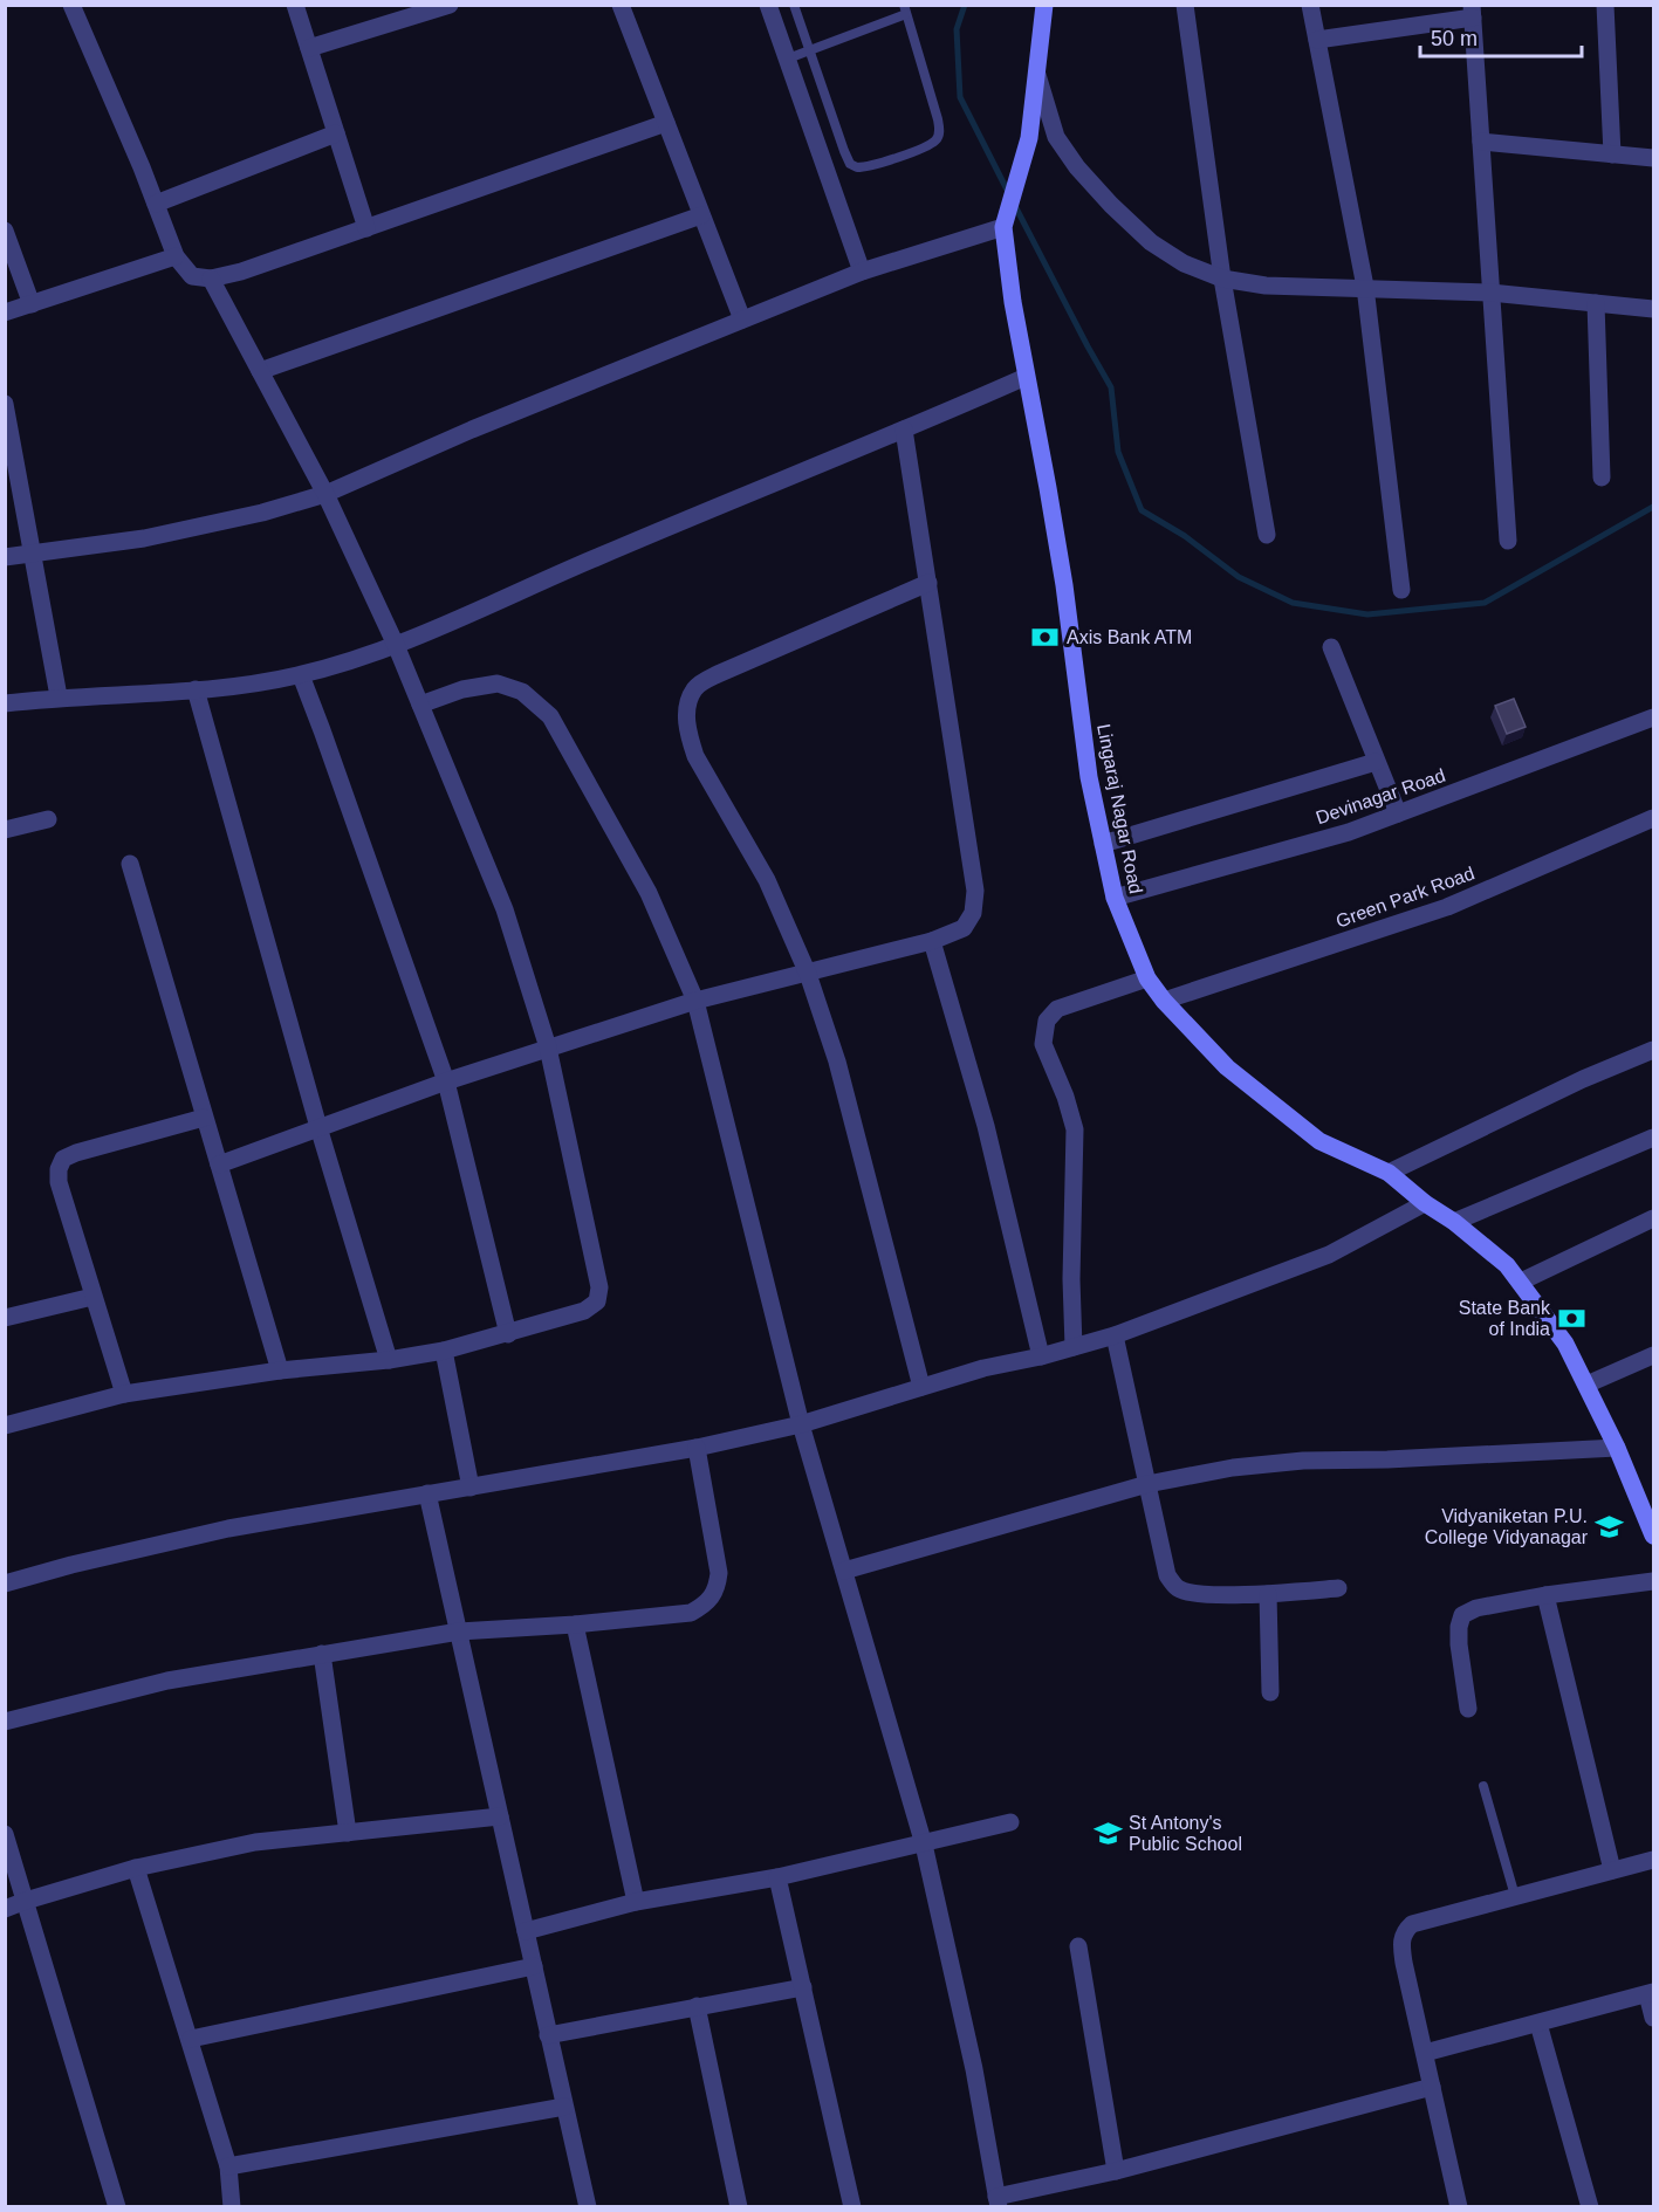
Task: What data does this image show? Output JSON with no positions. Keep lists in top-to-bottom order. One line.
{"streets":{"street":["Devinagar Road","Lingaraj Nagar Road","Green Park Road"]},"crossings":[["Devinagar Road","Lingaraj Nagar Road"],["Lingaraj Nagar Road","Green Park Road"]],"places":{"bank":["Axis Bank ATM","State Bank of India"],"school or university":["Vidyaniketan P.U. College Vidyanagar","St Antony's Public School"]},"scale_bar":"50 m"}
